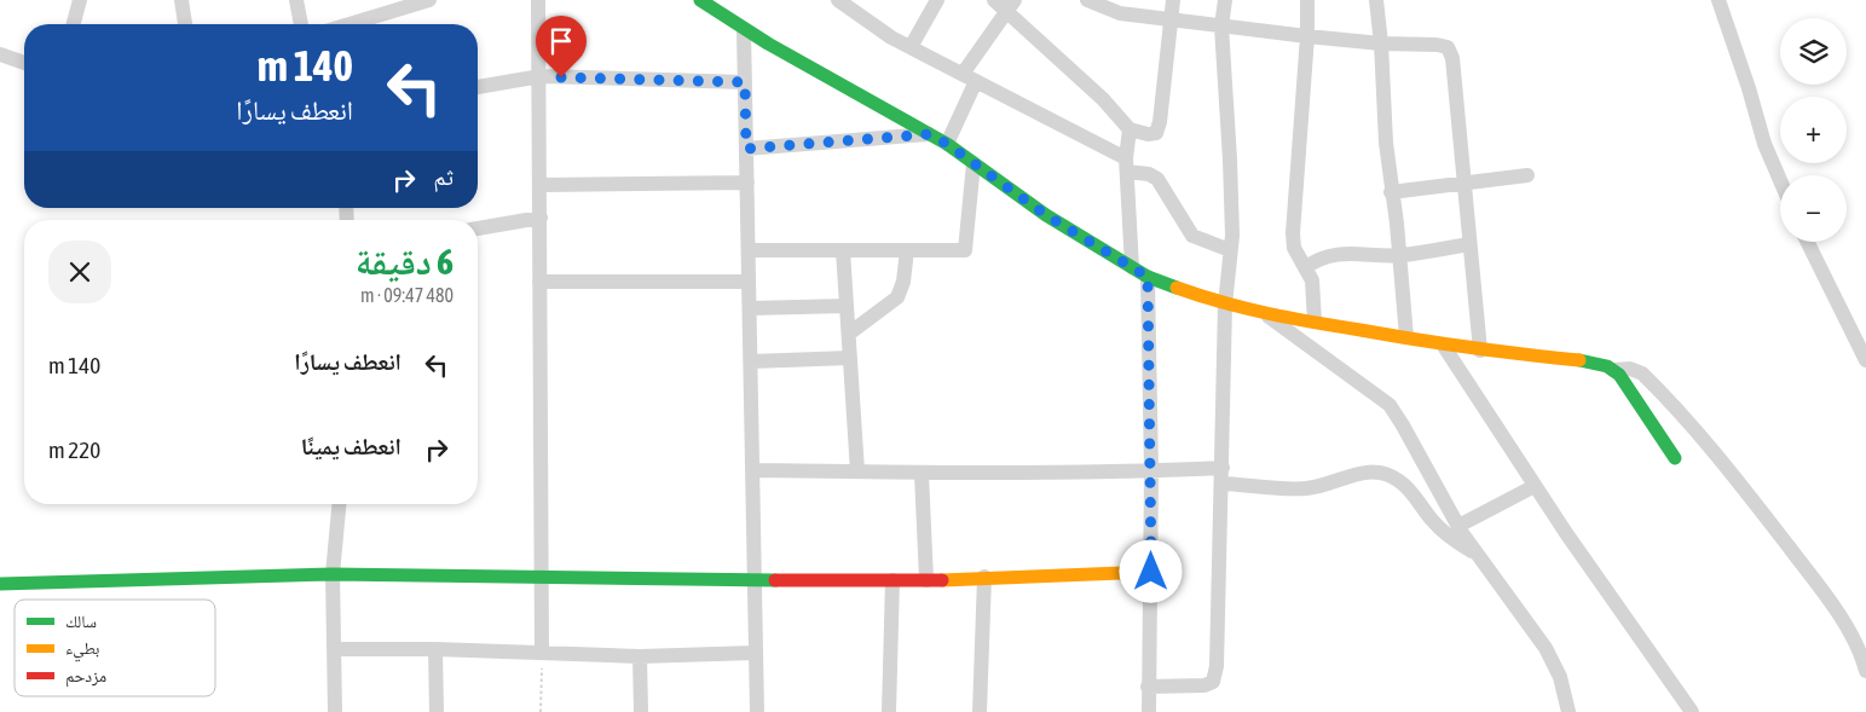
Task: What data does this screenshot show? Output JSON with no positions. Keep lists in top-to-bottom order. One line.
{"legend":["سالك","بطيء","مزدحم"],"page":{"map_buttons":["+","−"],"turn":["140 m","انعطف يسارًا"],"then":"ثم","heading":["6 دقيقة","480 m · 09:47"],"list":[{"name":"انعطف يسارًا","value":"140 m"},{"name":"انعطف يمينًا","value":"220 m"}]}}
